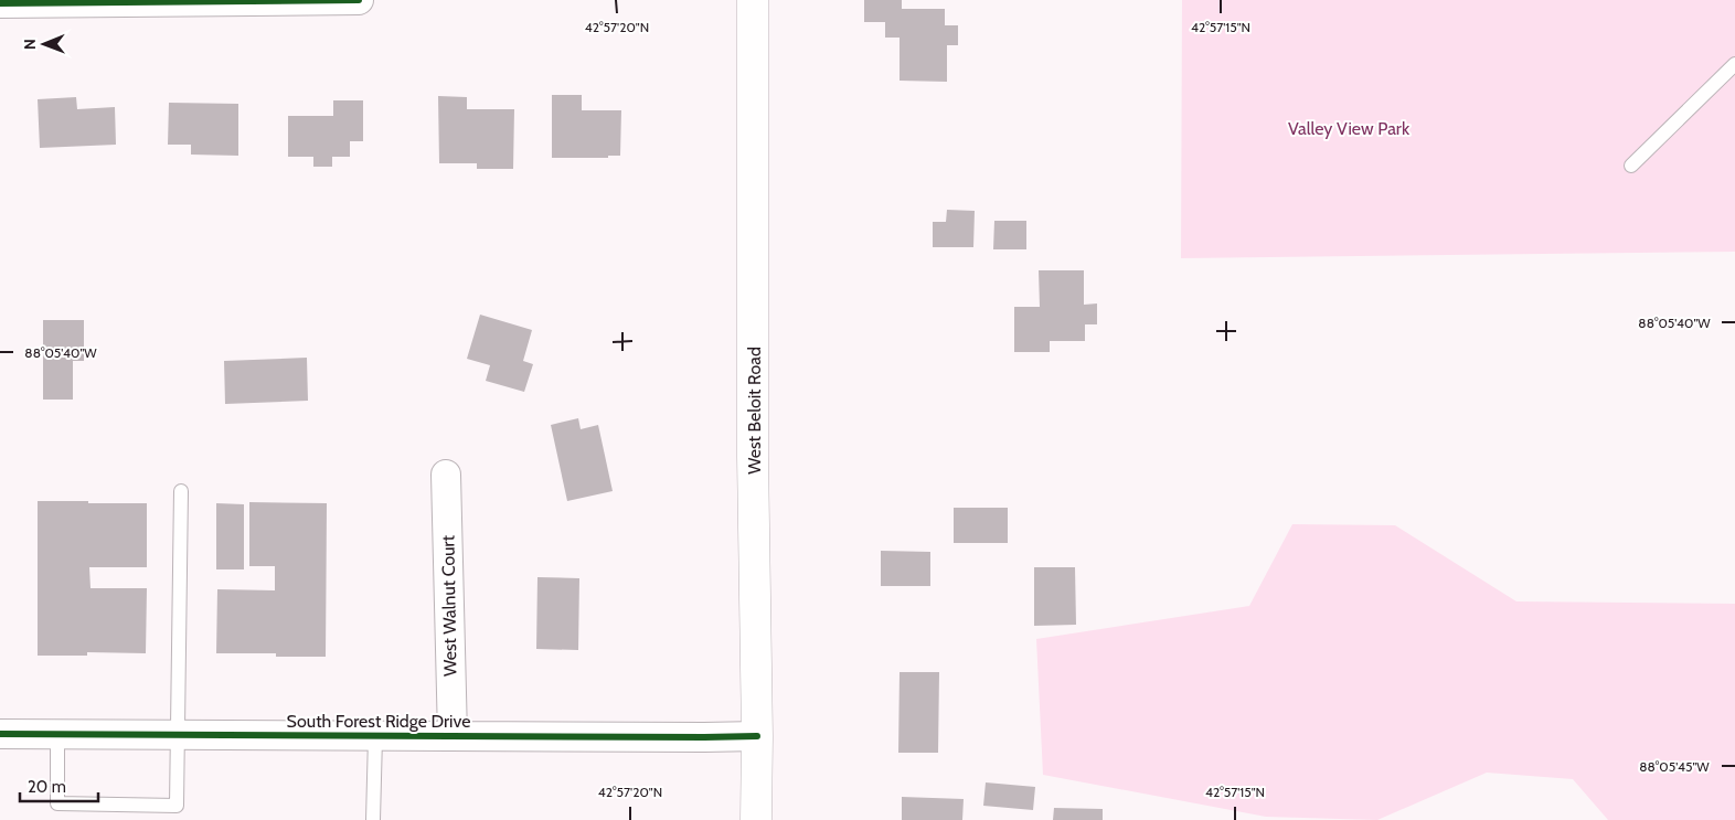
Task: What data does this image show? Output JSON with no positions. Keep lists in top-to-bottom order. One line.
{"streets":{"main road":["West Beloit Road"],"street":["West Walnut Court","South Forest Ridge Drive"]},"crossings":[["West Beloit Road","South Forest Ridge Drive"],["West Walnut Court","South Forest Ridge Drive"]],"parks":["Valley View Park"],"scale_bar":"20 m","north":"left","coordinates":["42°57'20\"N","42°57'15\"N","88°05'40\"W","88°05'45\"W"]}
